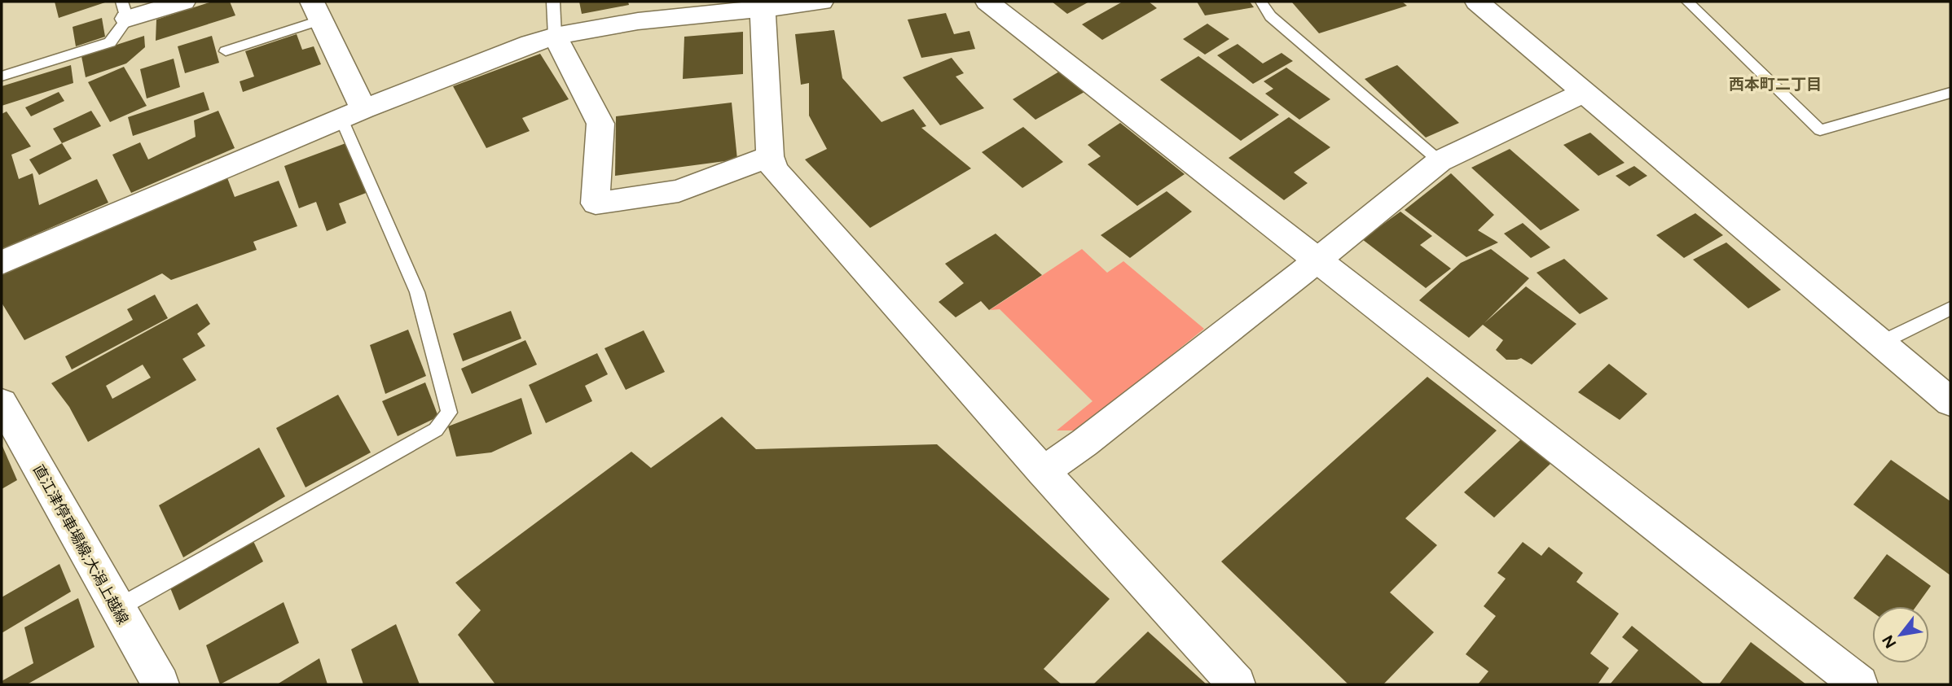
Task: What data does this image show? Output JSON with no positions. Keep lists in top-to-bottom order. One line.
{"streets":{"street":["直江津停車場線;大潟上越線"]},"districts":["西本町二丁目"],"north":"bottom left"}
